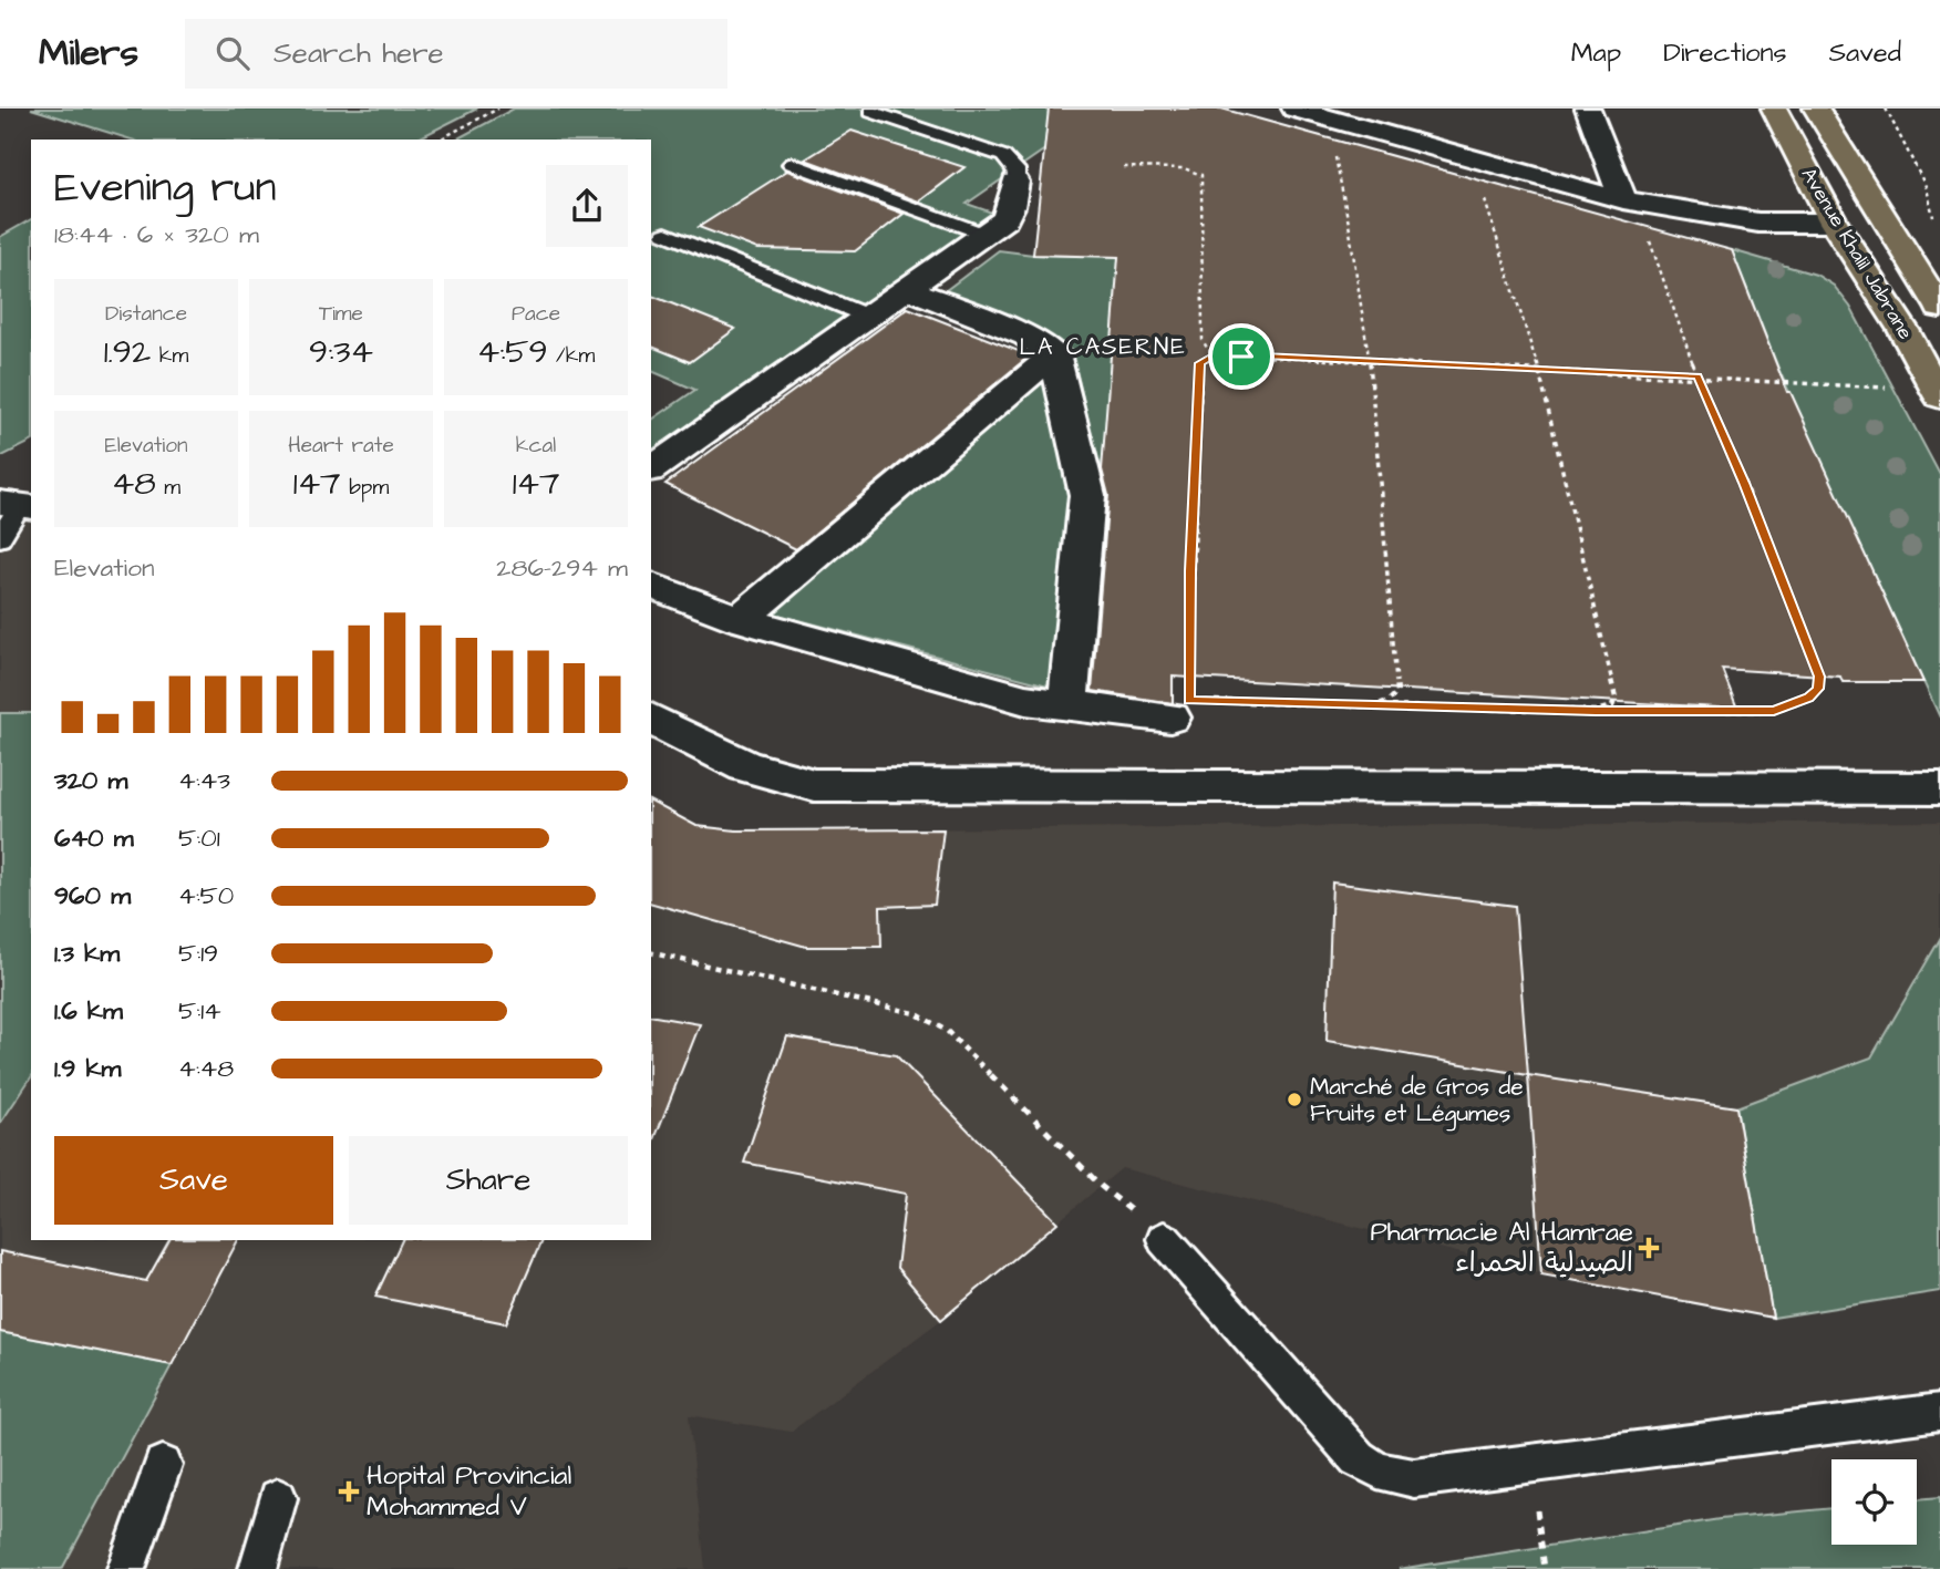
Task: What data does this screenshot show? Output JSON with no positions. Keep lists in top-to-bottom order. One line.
{"streets":{"main road":["Avenue Khalil Jabrane"]},"districts":["LA CASERNE"],"places":{"other":["Marché de Gros de Fruits et Légumes"],"health":["Pharmacie Al Hamrae الصيدلية الحمراء","Hopital Provincial Mohammed V"]},"page":{"header":"Milers","search":"Search here","nav":["Map","Directions","Saved"],"heading":["Evening run","18:44 · 6 × 320 m"],"stats":[["Distance","1.92 km"],["Time","9:34"],["Pace","4:59 /km"],["Elevation","48 m"],["Heart rate","147 bpm"],["kcal","147"]],"chart":["Elevation","286–294 m"],"list":[{"name":"320 m","note":"4:43"},{"name":"640 m","note":"5:01"},{"name":"960 m","note":"4:50"},{"name":"1.3 km","note":"5:19"},{"name":"1.6 km","note":"5:14"},{"name":"1.9 km","note":"4:48"}],"buttons":["Save","Share"]}}
